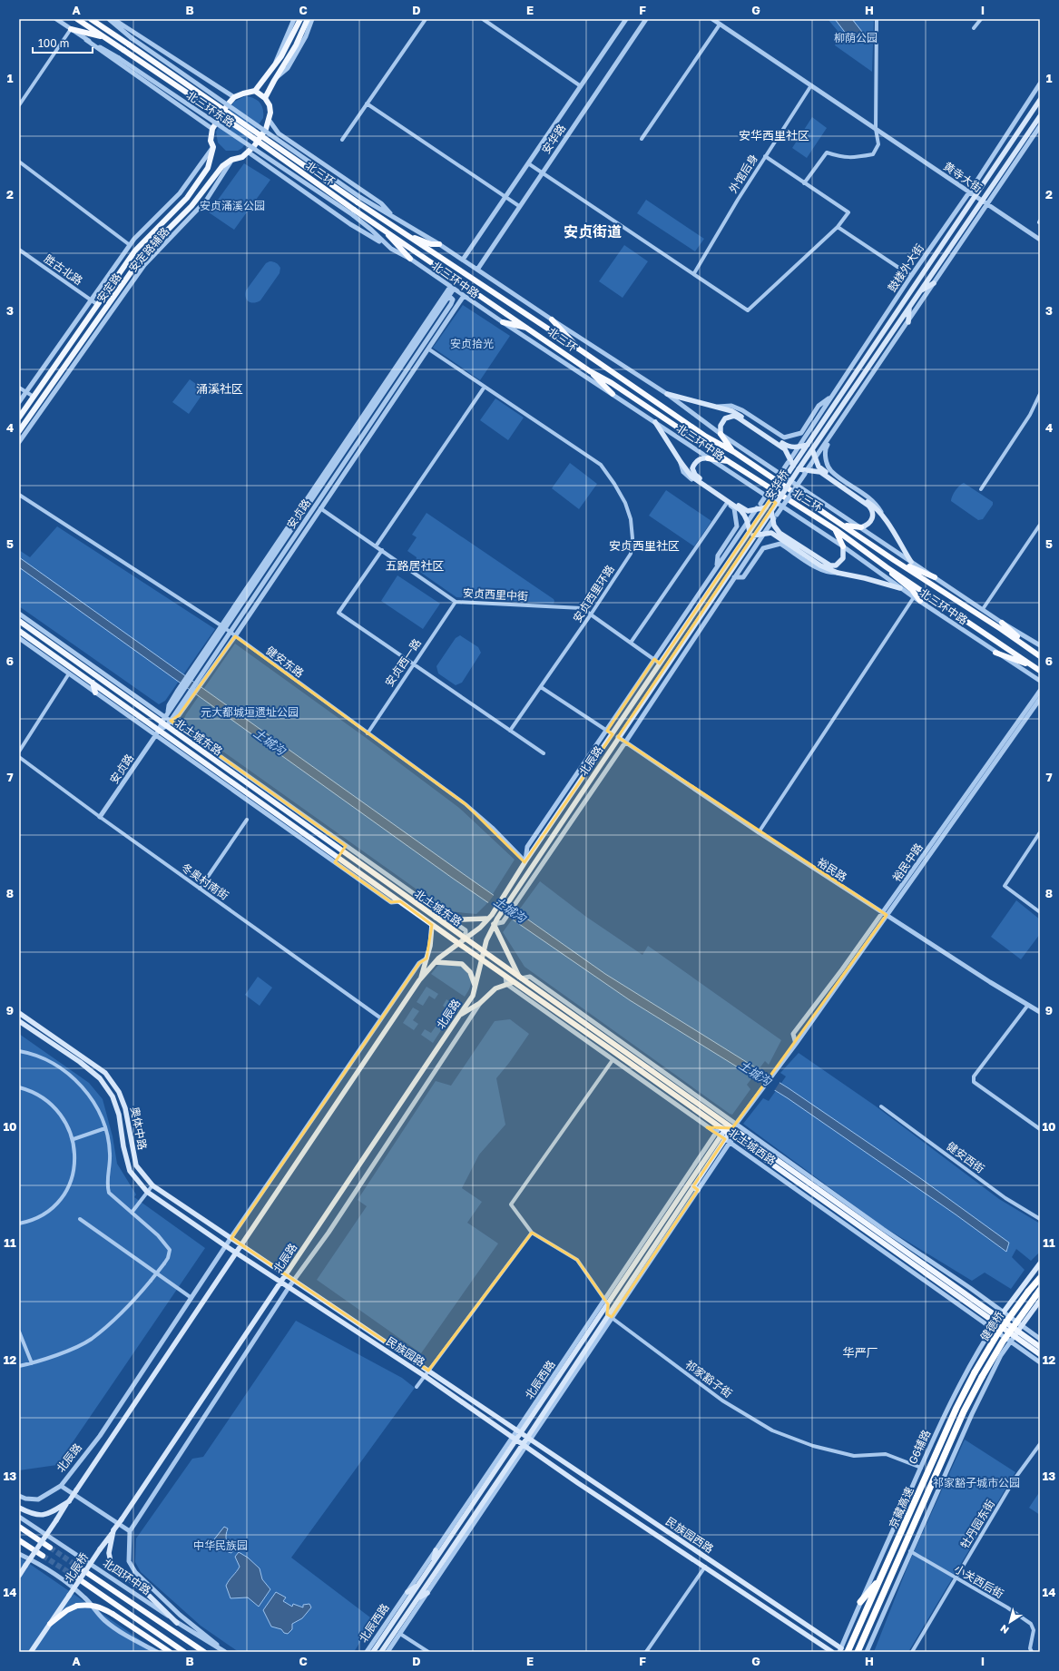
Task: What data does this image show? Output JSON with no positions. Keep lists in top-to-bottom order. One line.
{"streets":{"highway":["北三环","健德桥","京藏高速","北四环中路"],"main road":["鼓楼外大街","安定路","安华桥","北土城东路","北辰路","奥体中路","北土城西路","民族园路","北辰西路","G6辅路","民族园西路","北辰桥"],"street":["北三环东路","安华路","外馆后身","黄寺大街","安定路辅路","胜古北路","北三环中路","安贞路","安贞西里环路","安贞西里中街","健安东路","安贞西一路","裕民中路","裕民路","冬奥村南街","健安西街","祁家豁子街","牡丹园东街","小关西后街"]},"crossings":[["北三环东路","北三环"],["北三环东路","北三环中路"],["安华路","北三环中路"],["北三环","北三环中路"],["外馆后身","黄寺大街"],["黄寺大街","鼓楼外大街"],["安定路辅路","胜古北路"],["安定路辅路","安定路"],["鼓楼外大街","安华桥"],["胜古北路","安定路"],["北三环中路","安贞路"],["安华桥","北辰路"],["安贞路","安贞西里环路"],["安贞路","安贞西里中街"],["安贞路","健安东路"],["安贞路","北土城东路"],["安贞路","冬奥村南街"],["安贞西里环路","安贞西里中街"],["安贞西里中街","安贞西一路"],["安贞西里中街","北辰路"],["健安东路","安贞西一路"],["健安东路","北辰路"],["北土城东路","北辰路"],["北土城东路","北土城西路"],["北辰路","裕民路"],["北辰路","冬奥村南街"],["北辰路","奥体中路"],["北辰路","北土城西路"],["北辰路","民族园路"],["北辰路","北辰桥"],["裕民中路","裕民路"],["裕民中路","北土城西路"],["奥体中路","民族园路"],["北土城西路","北辰西路"],["北土城西路","G6辅路"],["健德桥","京藏高速"],["民族园路","北辰西路"],["民族园路","民族园西路"],["祁家豁子街","北辰西路"],["祁家豁子街","G6辅路"],["北辰西路","民族园西路"],["G6辅路","民族园西路"],["牡丹园东街","小关西后街"]],"districts":["安华西里社区","安贞街道","涌溪社区","安贞西里社区","五路居社区","华严厂"],"water":["土城沟"],"parks":["柳荫公园","安贞涌溪公园","安贞拾光","元大都城垣遗址公园","祁家豁子城市公园","中华民族园"],"scale_bar":"100 m","north":"bottom left","grid":{"columns":["A","B","C","D","E","F","G","H","I"],"rows":["1","2","3","4","5","6","7","8","9","10","11","12","13","14"]}}
